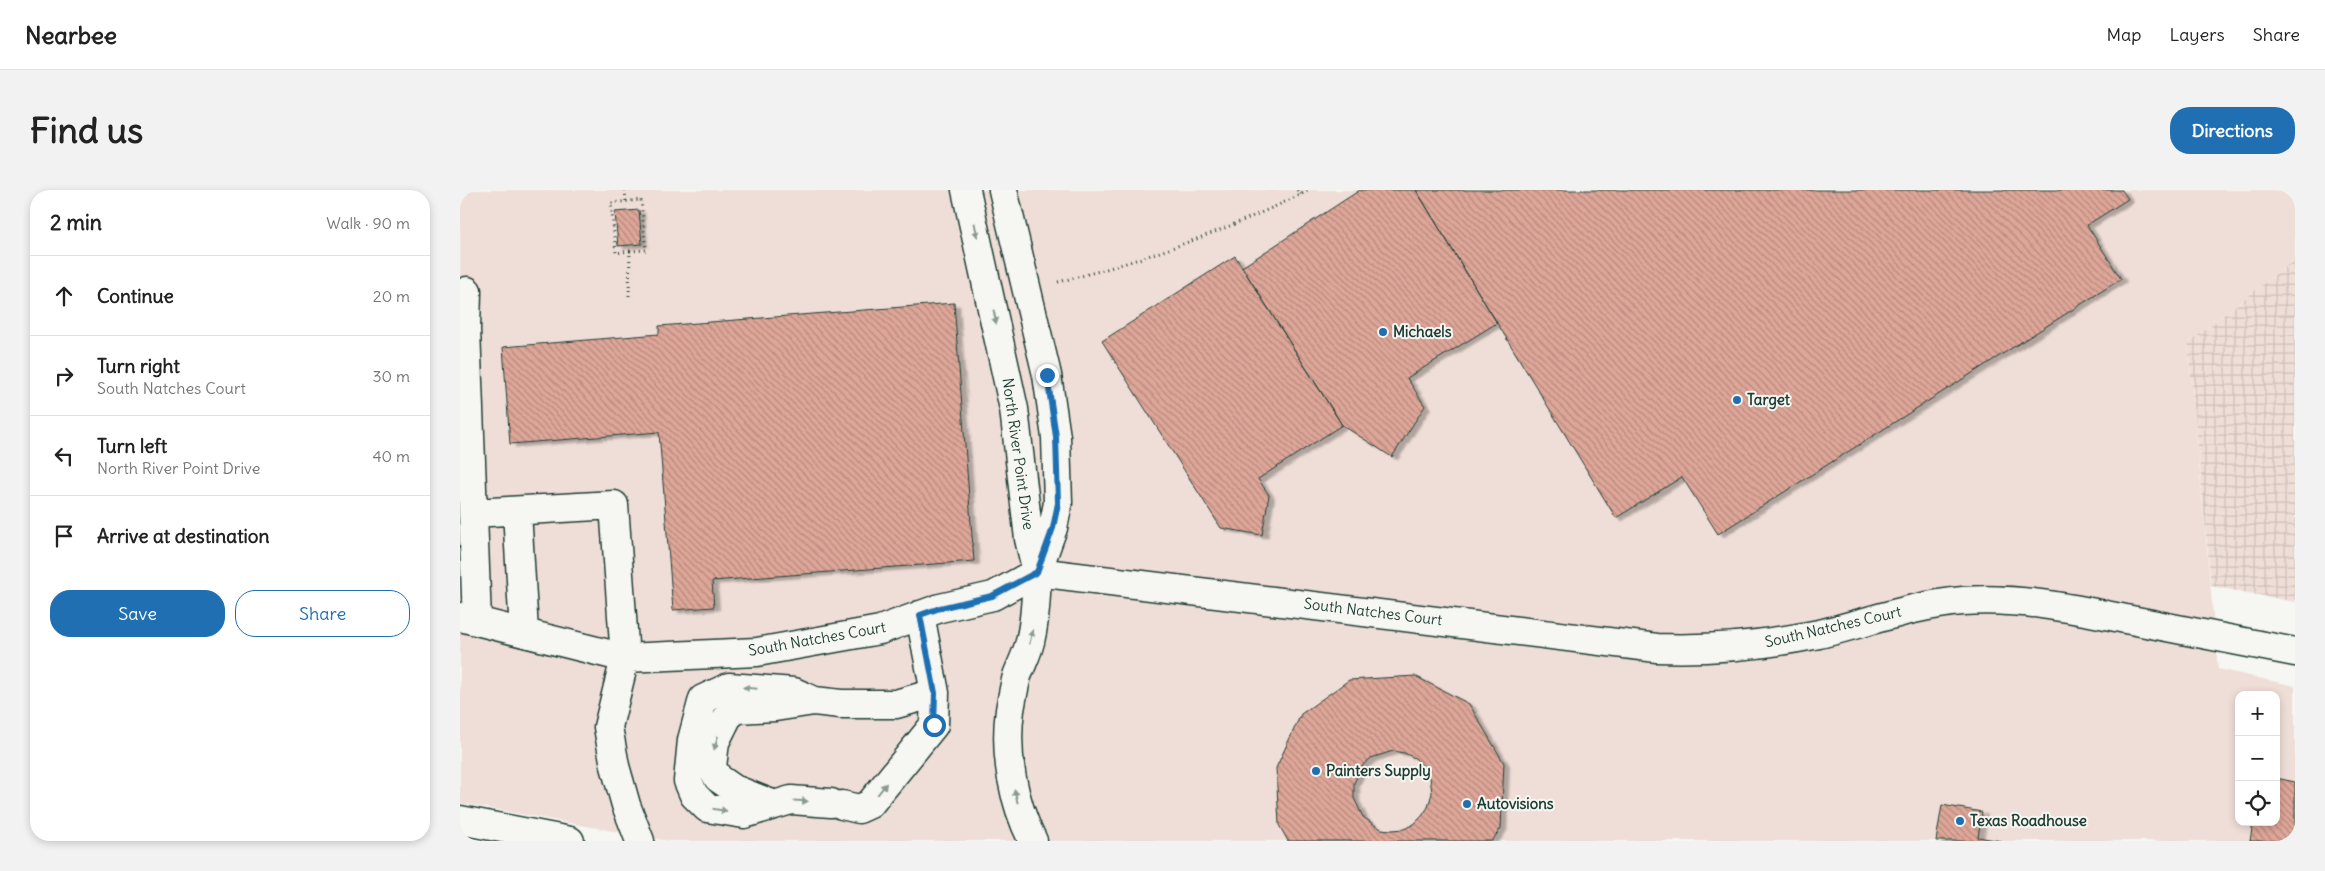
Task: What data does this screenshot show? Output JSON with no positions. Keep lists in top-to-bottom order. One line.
{"streets":{"main road":["North River Point Drive","South Natches Court"]},"crossings":[["North River Point Drive","South Natches Court"]],"places":["Michaels","Target","Painters Supply","Autovisions","Texas Roadhouse"],"page":{"header":"Nearbee","nav":["Map","Layers","Share"],"buttons":["Directions",["Save","Share"]],"title":"Find us","heading":["2 min","Walk · 90 m"],"list":[["Continue","20 m"],["Turn right","South Natches Court","30 m"],["Turn left","North River Point Drive","40 m"],"Arrive at destination"],"map_buttons":["+","−"]}}
